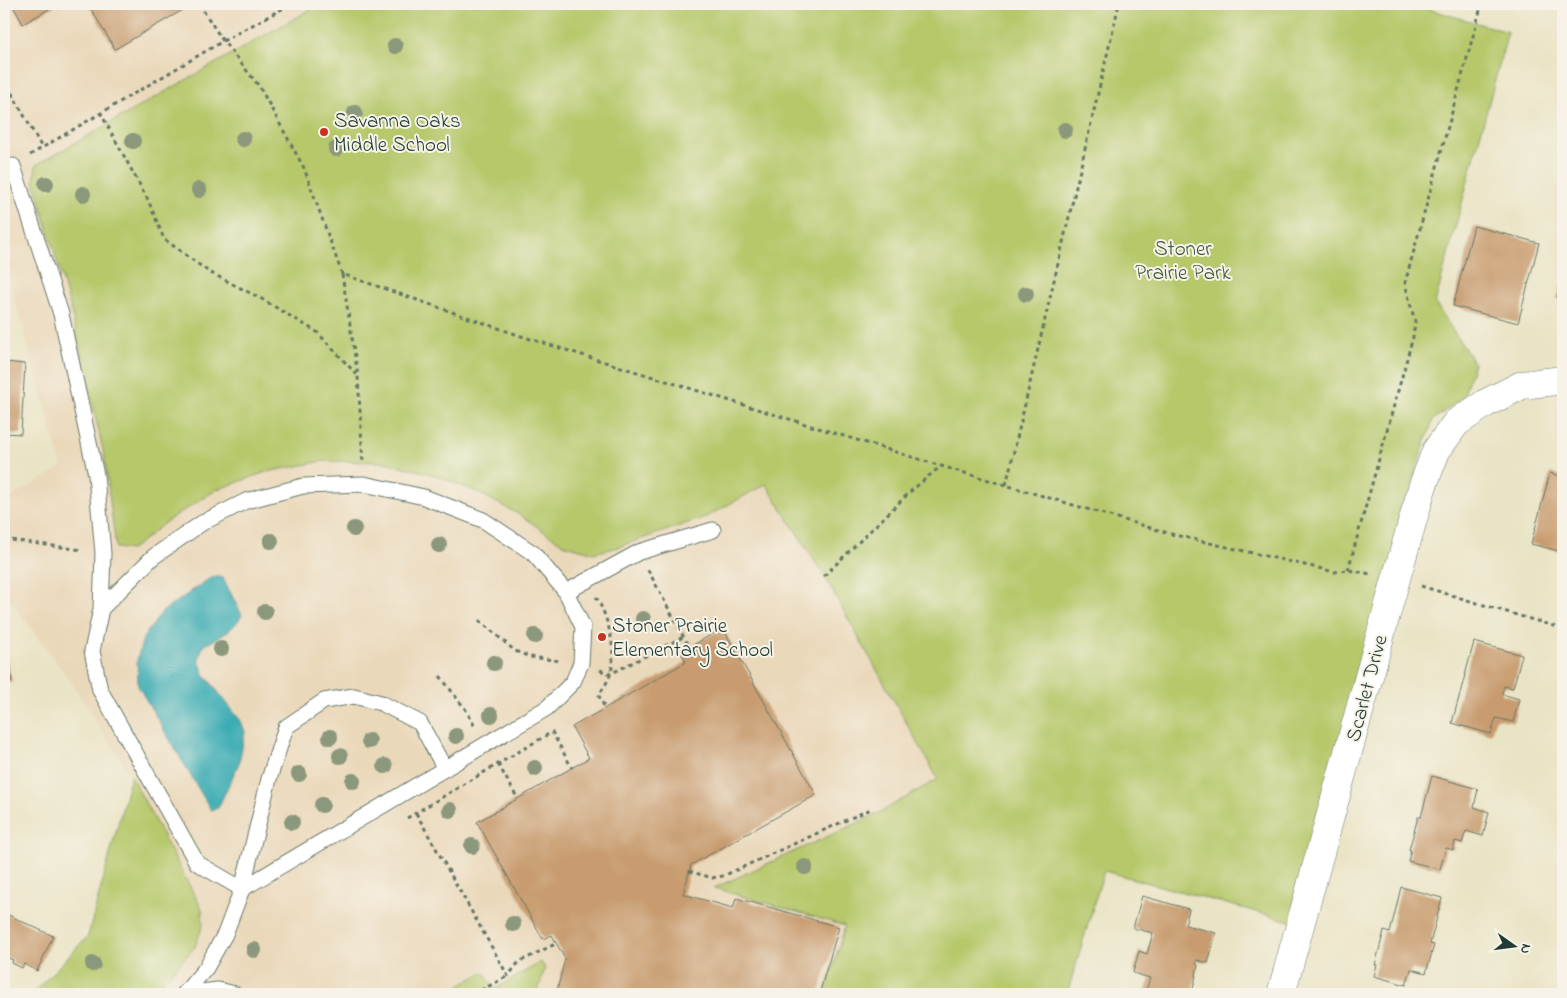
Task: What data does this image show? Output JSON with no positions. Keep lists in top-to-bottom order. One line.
{"streets":{"street":["Scarlet Drive"]},"parks":["Stoner Prairie Park"],"places":["Savanna Oaks Middle School","Stoner Prairie Elementary School"],"north":"right"}
